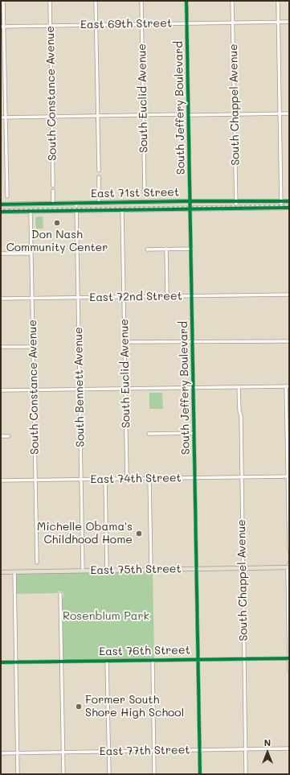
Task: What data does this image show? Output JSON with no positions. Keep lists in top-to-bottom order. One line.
{"streets":{"main road":["East 71st Street","East 75th Street"],"street":["East 69th Street","South Constance Avenue","South Euclid Avenue","South Chappel Avenue","South Jeffery Boulevard","East 72nd Street","South Bennett Avenue","East 74th Street","East 76th Street","East 77th Street"]},"crossings":[["East 69th Street","South Constance Avenue"],["East 69th Street","South Euclid Avenue"],["East 69th Street","South Chappel Avenue"],["East 69th Street","South Jeffery Boulevard"],["South Constance Avenue","East 71st Street"],["South Constance Avenue","East 72nd Street"],["South Constance Avenue","East 74th Street"],["South Euclid Avenue","East 71st Street"],["South Euclid Avenue","East 72nd Street"],["South Euclid Avenue","East 74th Street"],["South Chappel Avenue","East 71st Street"],["South Chappel Avenue","East 74th Street"],["South Chappel Avenue","East 75th Street"],["South Chappel Avenue","East 76th Street"],["South Chappel Avenue","East 77th Street"],["South Jeffery Boulevard","East 71st Street"],["South Jeffery Boulevard","East 72nd Street"],["South Jeffery Boulevard","East 74th Street"],["South Jeffery Boulevard","East 75th Street"],["South Jeffery Boulevard","East 76th Street"],["South Jeffery Boulevard","East 77th Street"],["East 71st Street","South Bennett Avenue"],["East 72nd Street","South Bennett Avenue"],["South Bennett Avenue","East 74th Street"],["South Bennett Avenue","East 75th Street"]],"parks":["Rosenblum Park"],"places":["Don Nash Community Center","Michelle Obama's Childhood Home","Former South Shore High School"],"north":"top"}
